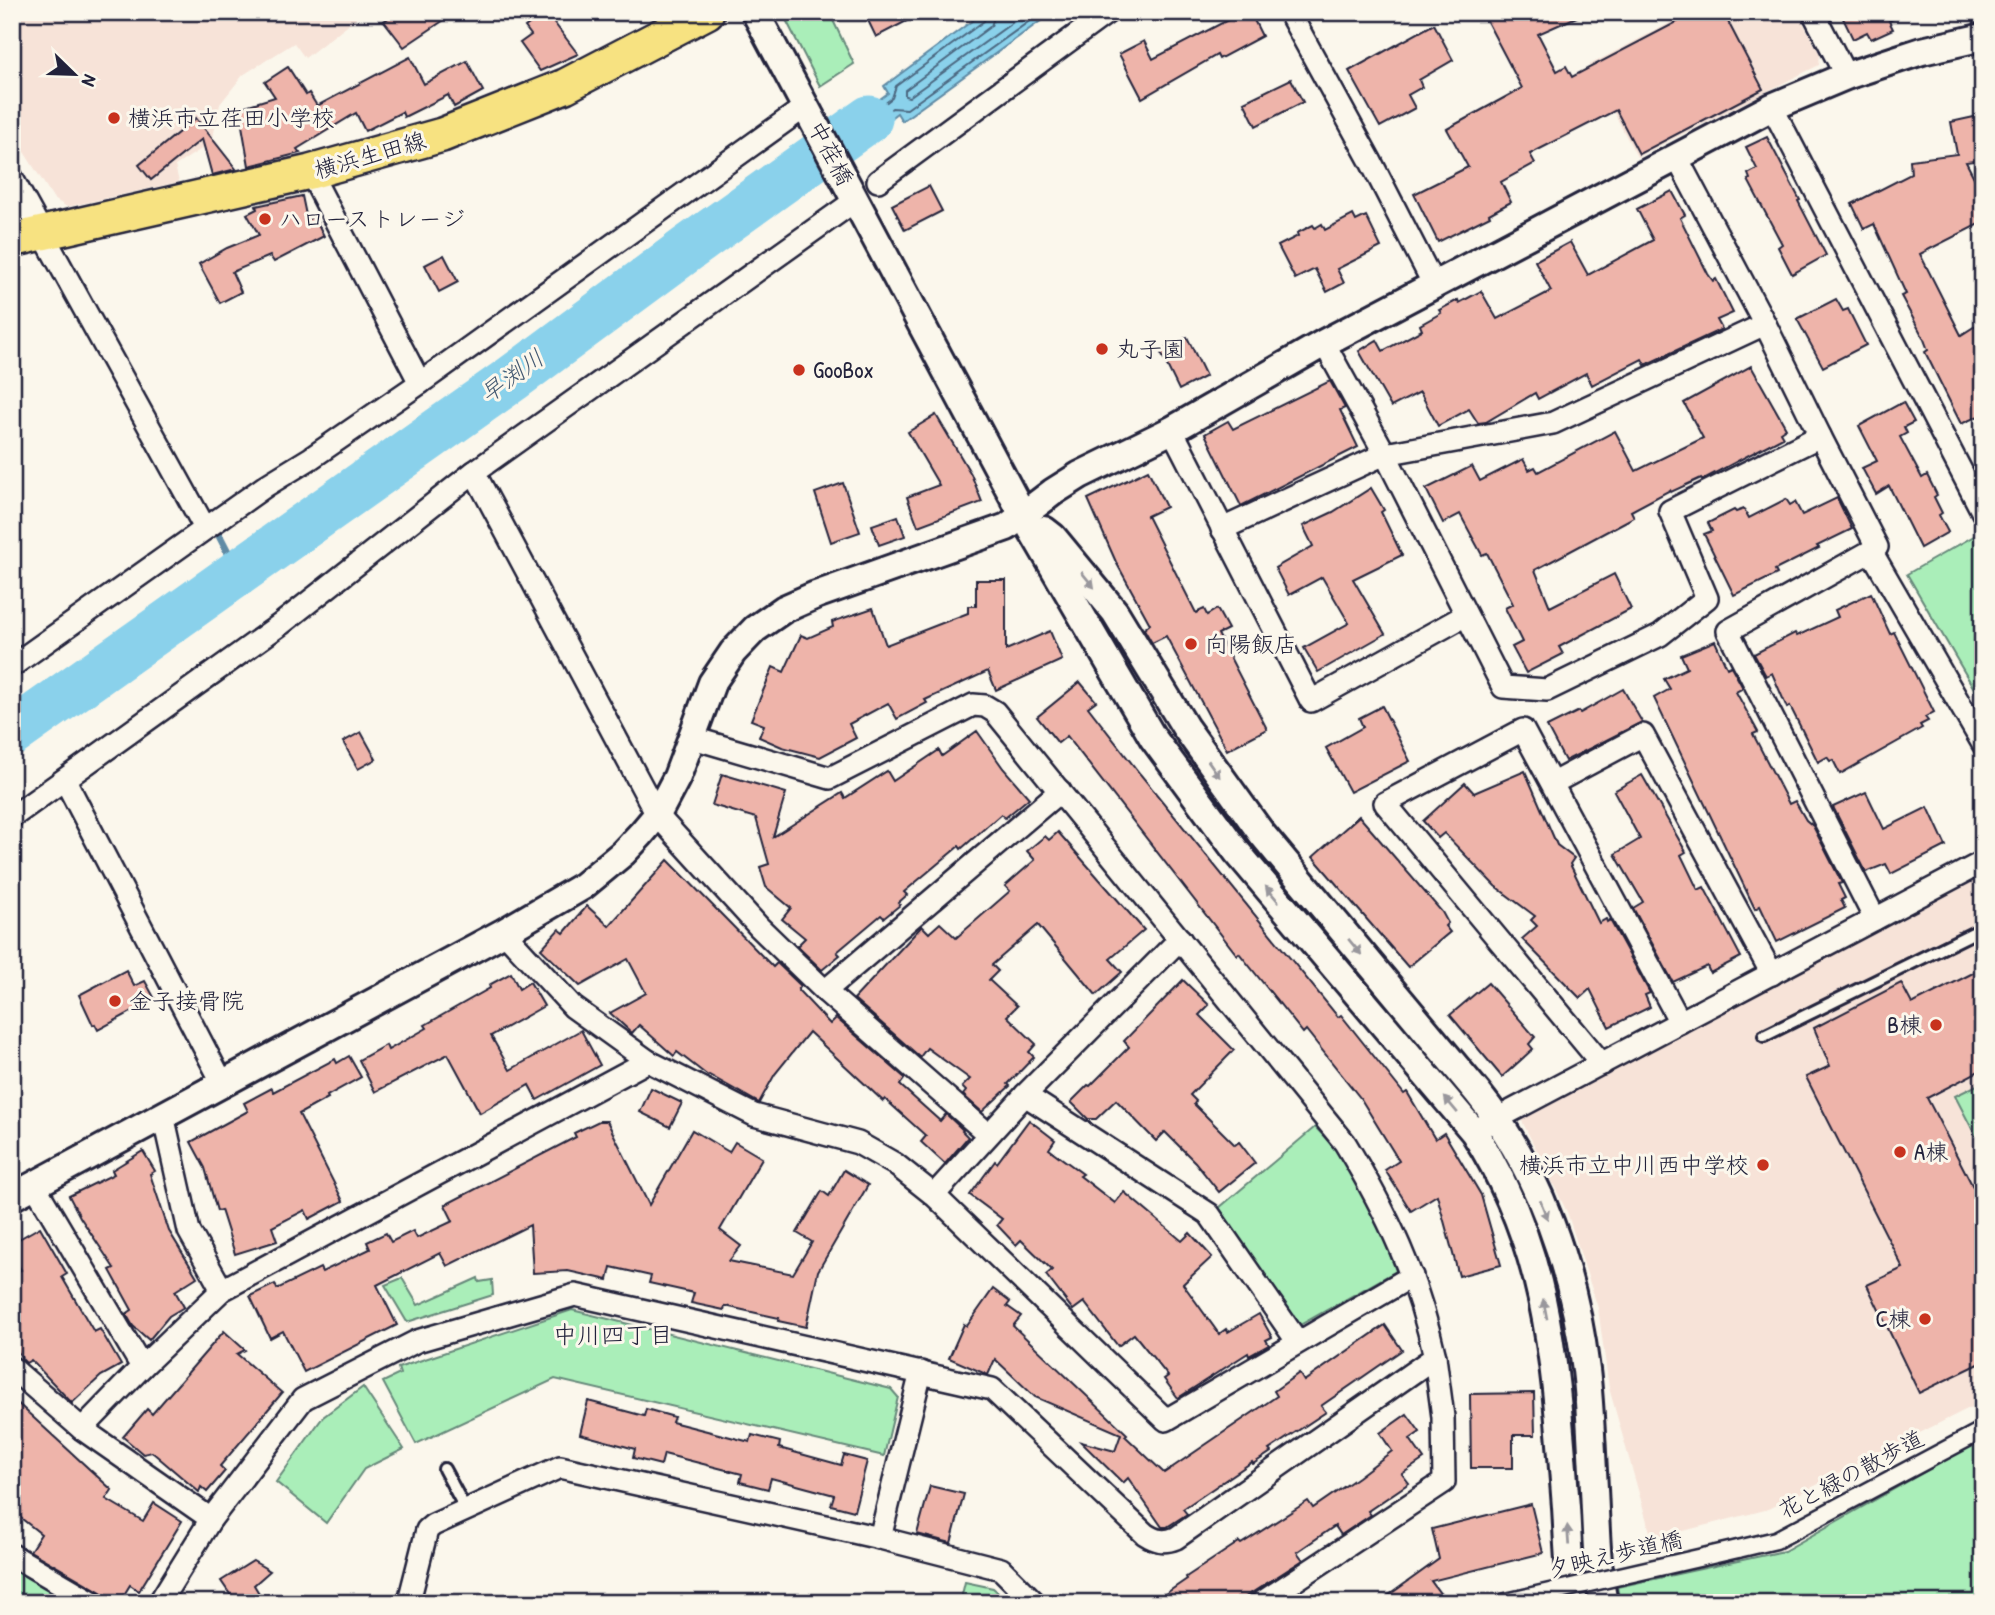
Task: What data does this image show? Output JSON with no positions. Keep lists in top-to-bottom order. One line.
{"streets":{"main road":["横浜生田線"],"street":["中荏橋","花と緑の散歩道","夕映え歩道橋"]},"crossings":[["花と緑の散歩道","夕映え歩道橋"]],"districts":["中川四丁目"],"water":["早渕川"],"places":["横浜市立荏田小学校","ハローストレージ","丸子園","GooBox","向陽飯店","金子接骨院","B棟","A棟","横浜市立中川西中学校","C棟"],"north":"bottom right"}
